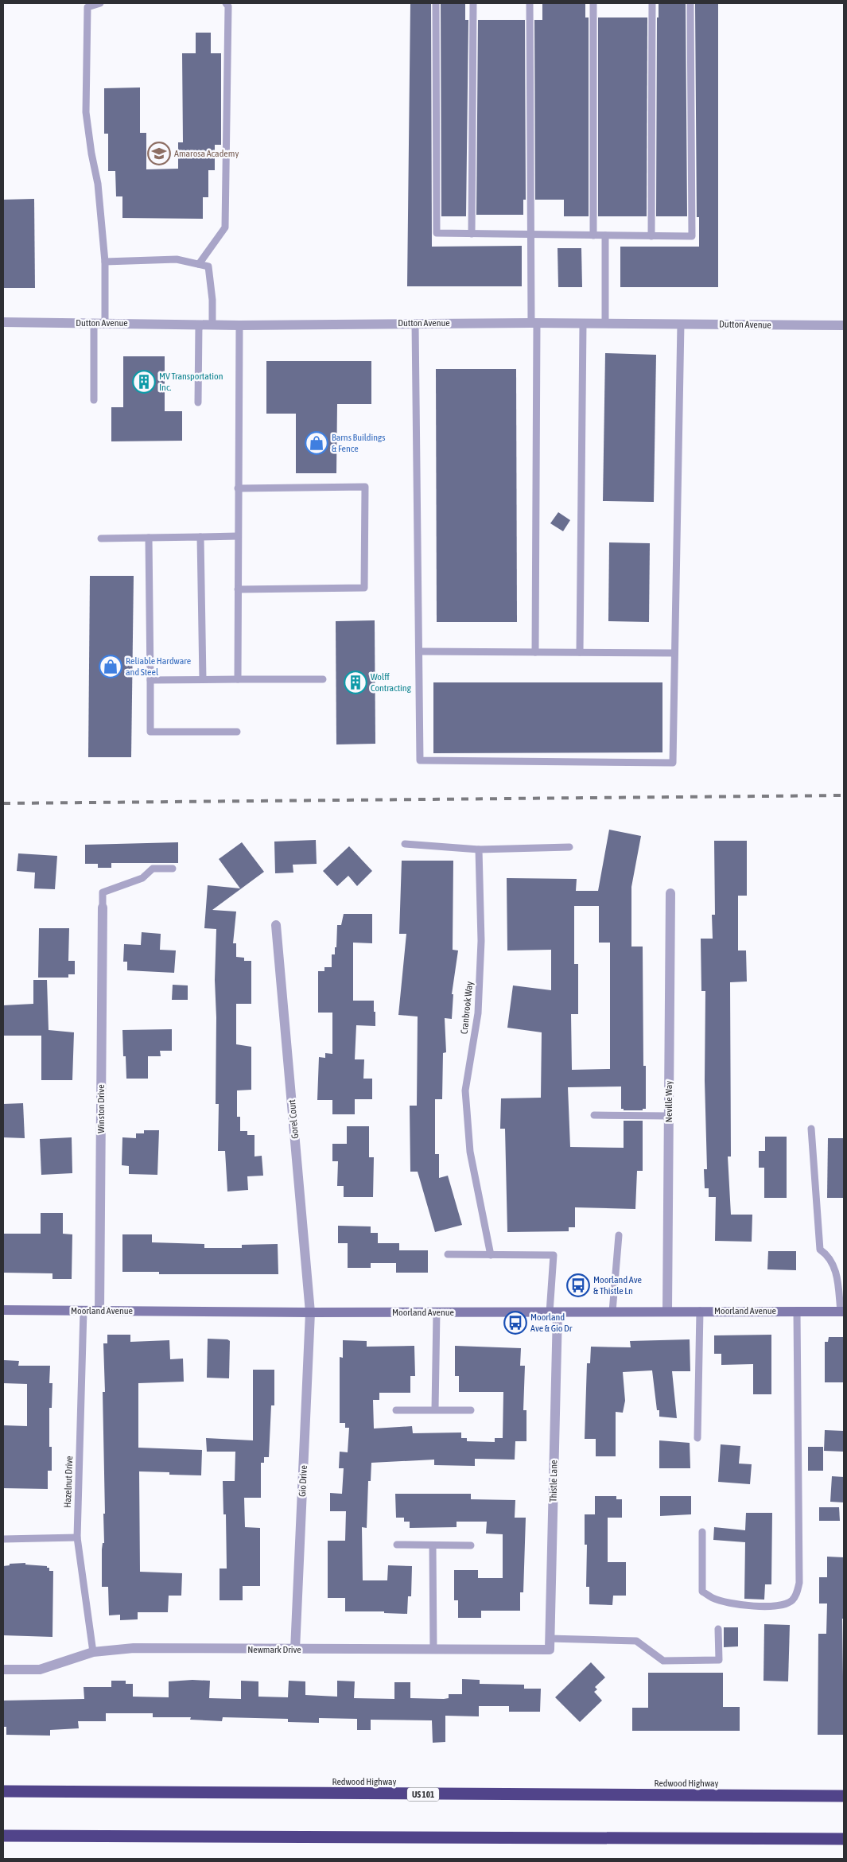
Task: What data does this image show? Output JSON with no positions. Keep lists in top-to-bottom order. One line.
{"streets":{"highway":["Redwood Highway","US 101"],"street":["Dutton Avenue","Neville Way","Winston Drive","Gorel Court","Moorland Avenue","Gio Drive","Thistle Lane","Newmark Drive"],"lane":["Cranbrook Way","Hazelnut Drive"]},"crossings":[["Neville Way","Moorland Avenue"],["Winston Drive","Moorland Avenue"],["Gorel Court","Moorland Avenue"],["Gorel Court","Gio Drive"],["Moorland Avenue","Gio Drive"],["Moorland Avenue","Thistle Lane"],["Moorland Avenue","Hazelnut Drive"],["Gio Drive","Newmark Drive"],["Thistle Lane","Newmark Drive"],["Hazelnut Drive","Newmark Drive"]],"places":{"school or university":["Amarosa Academy"],"building":["MV Transportation Inc.","Wolff Contracting"],"shop":["Barns Buildings & Fence","Reliable Hardware and Steel"],"bus stop":["Moorland Ave & Thistle Ln","Moorland Ave & Gio Dr"]}}
